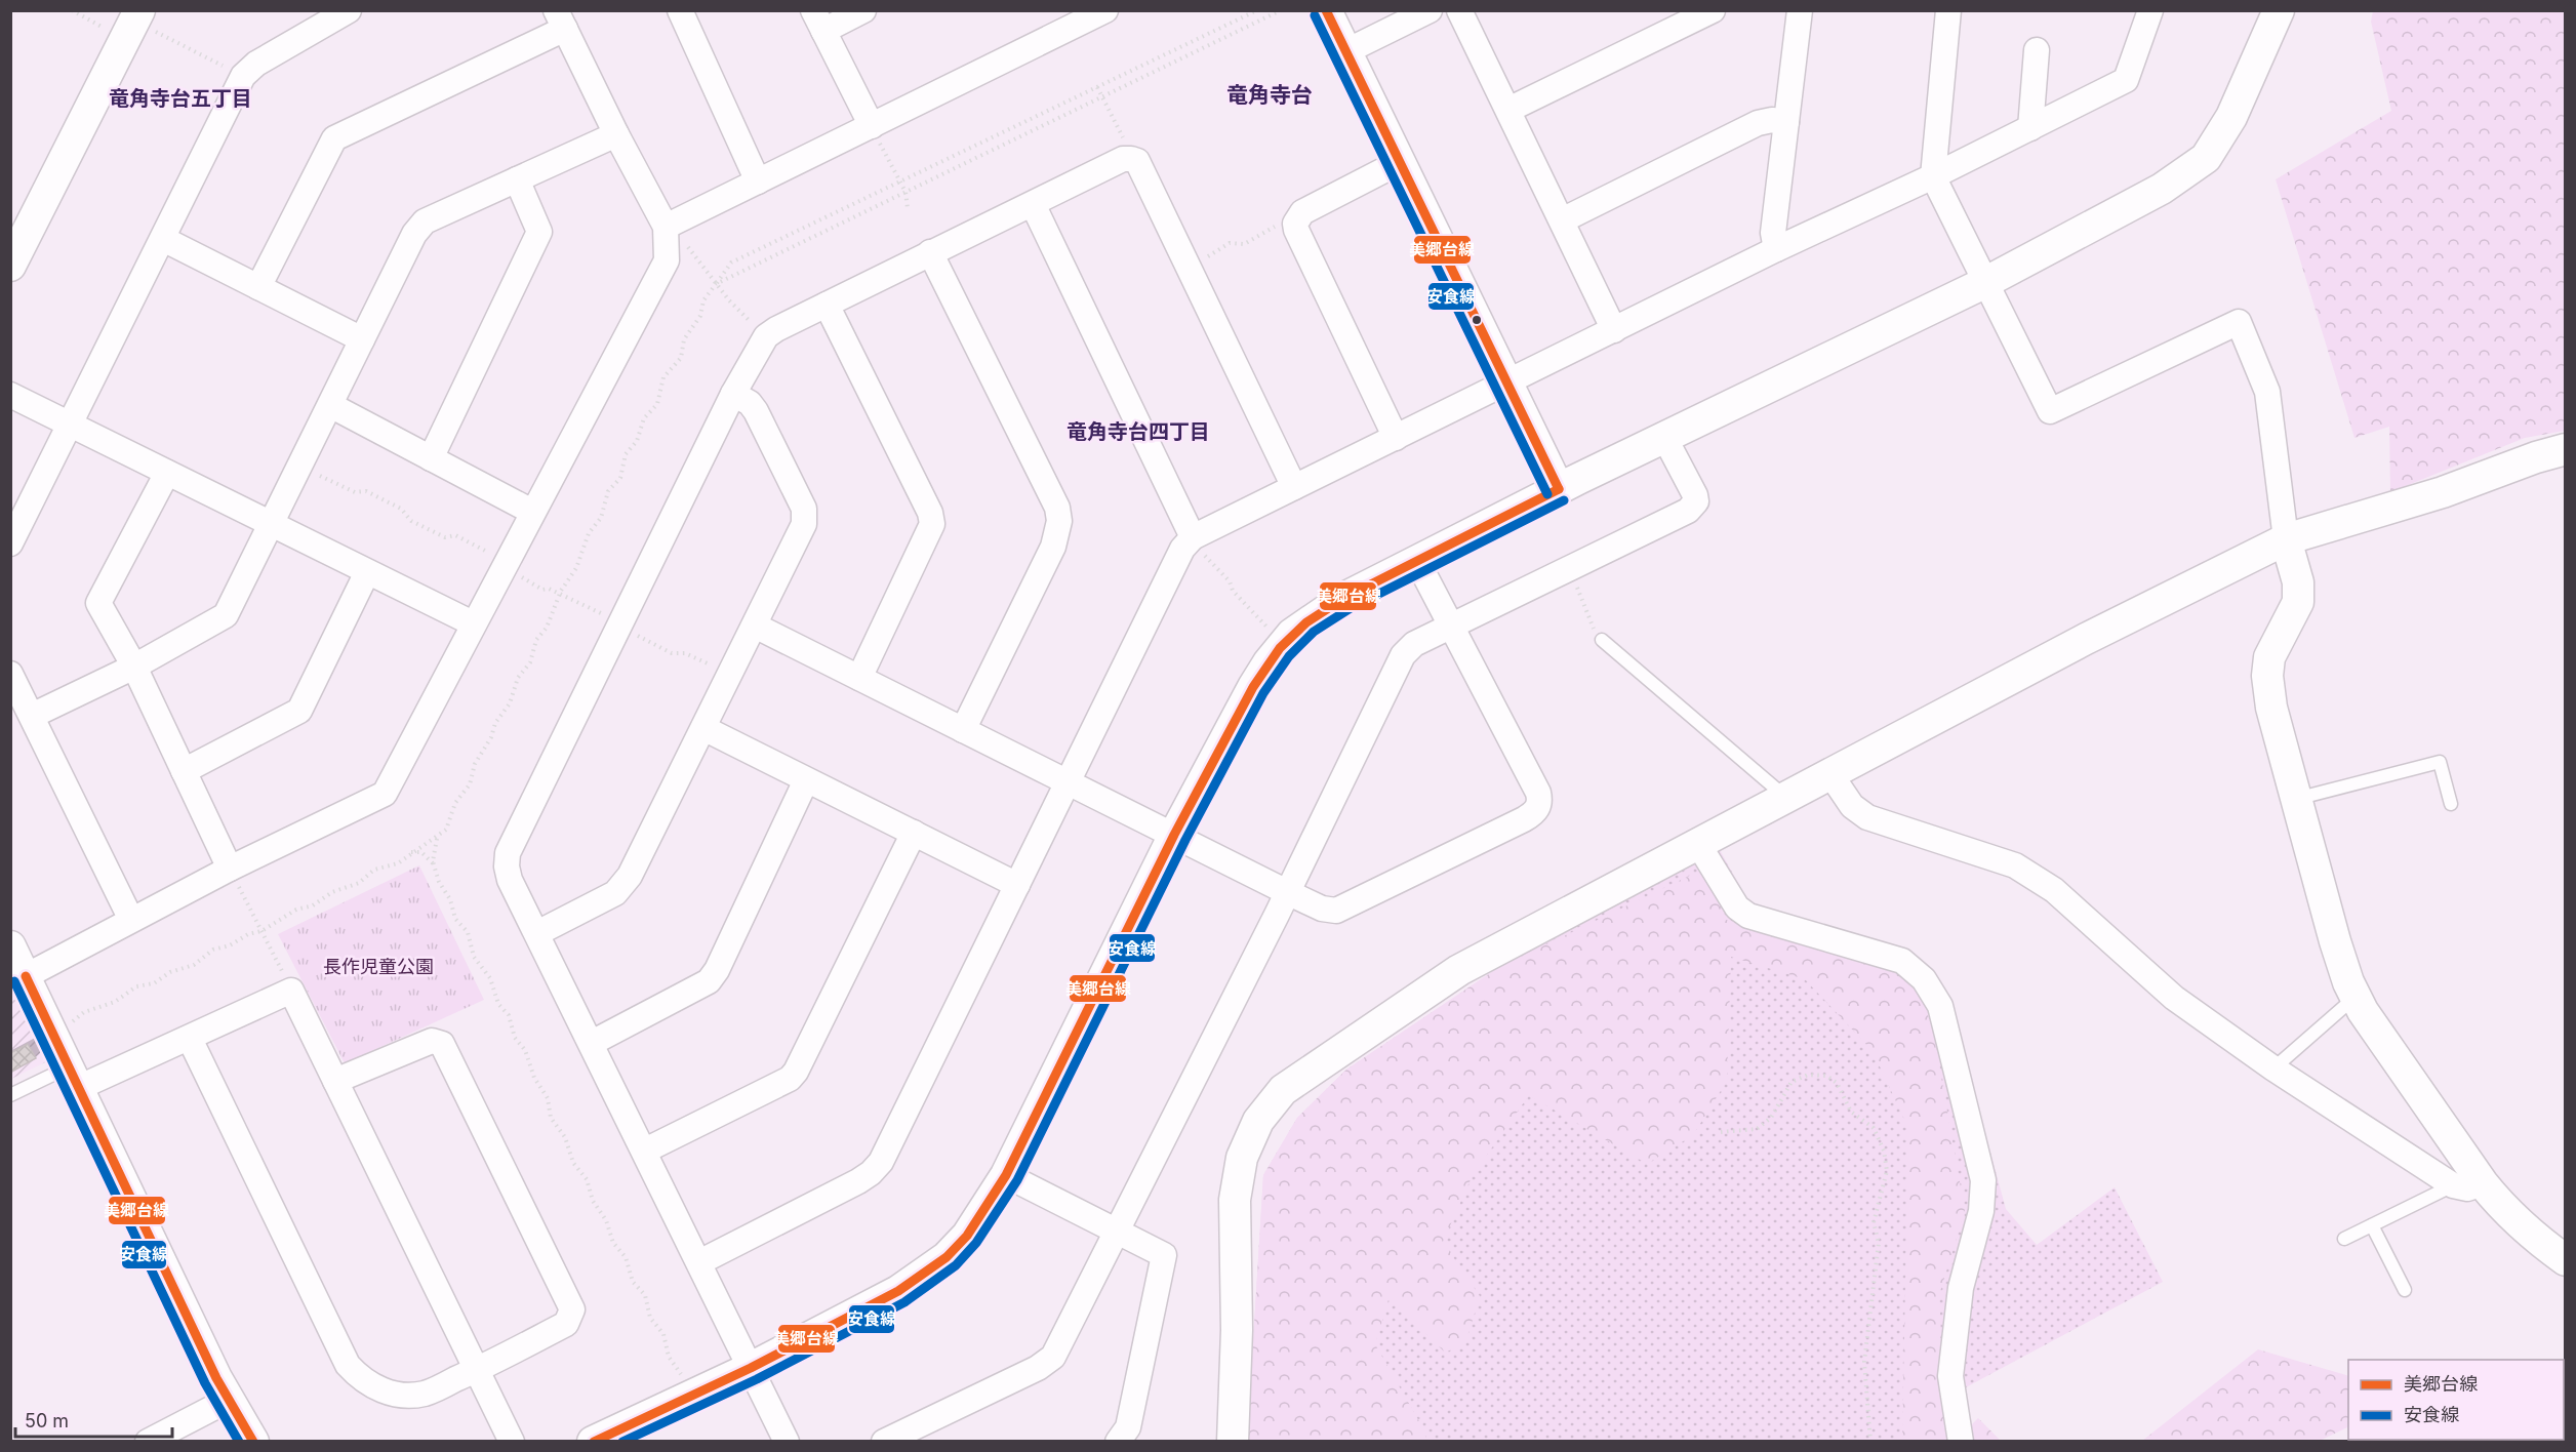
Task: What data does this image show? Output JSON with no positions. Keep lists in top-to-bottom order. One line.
{"districts":["竜角寺台","竜角寺台五丁目","竜角寺台四丁目"],"parks":["長作児童公園"],"lines":["transit line 美郷台線","transit line 安食線"],"legend":["美郷台線","安食線"],"scale_bar":"50 m"}
